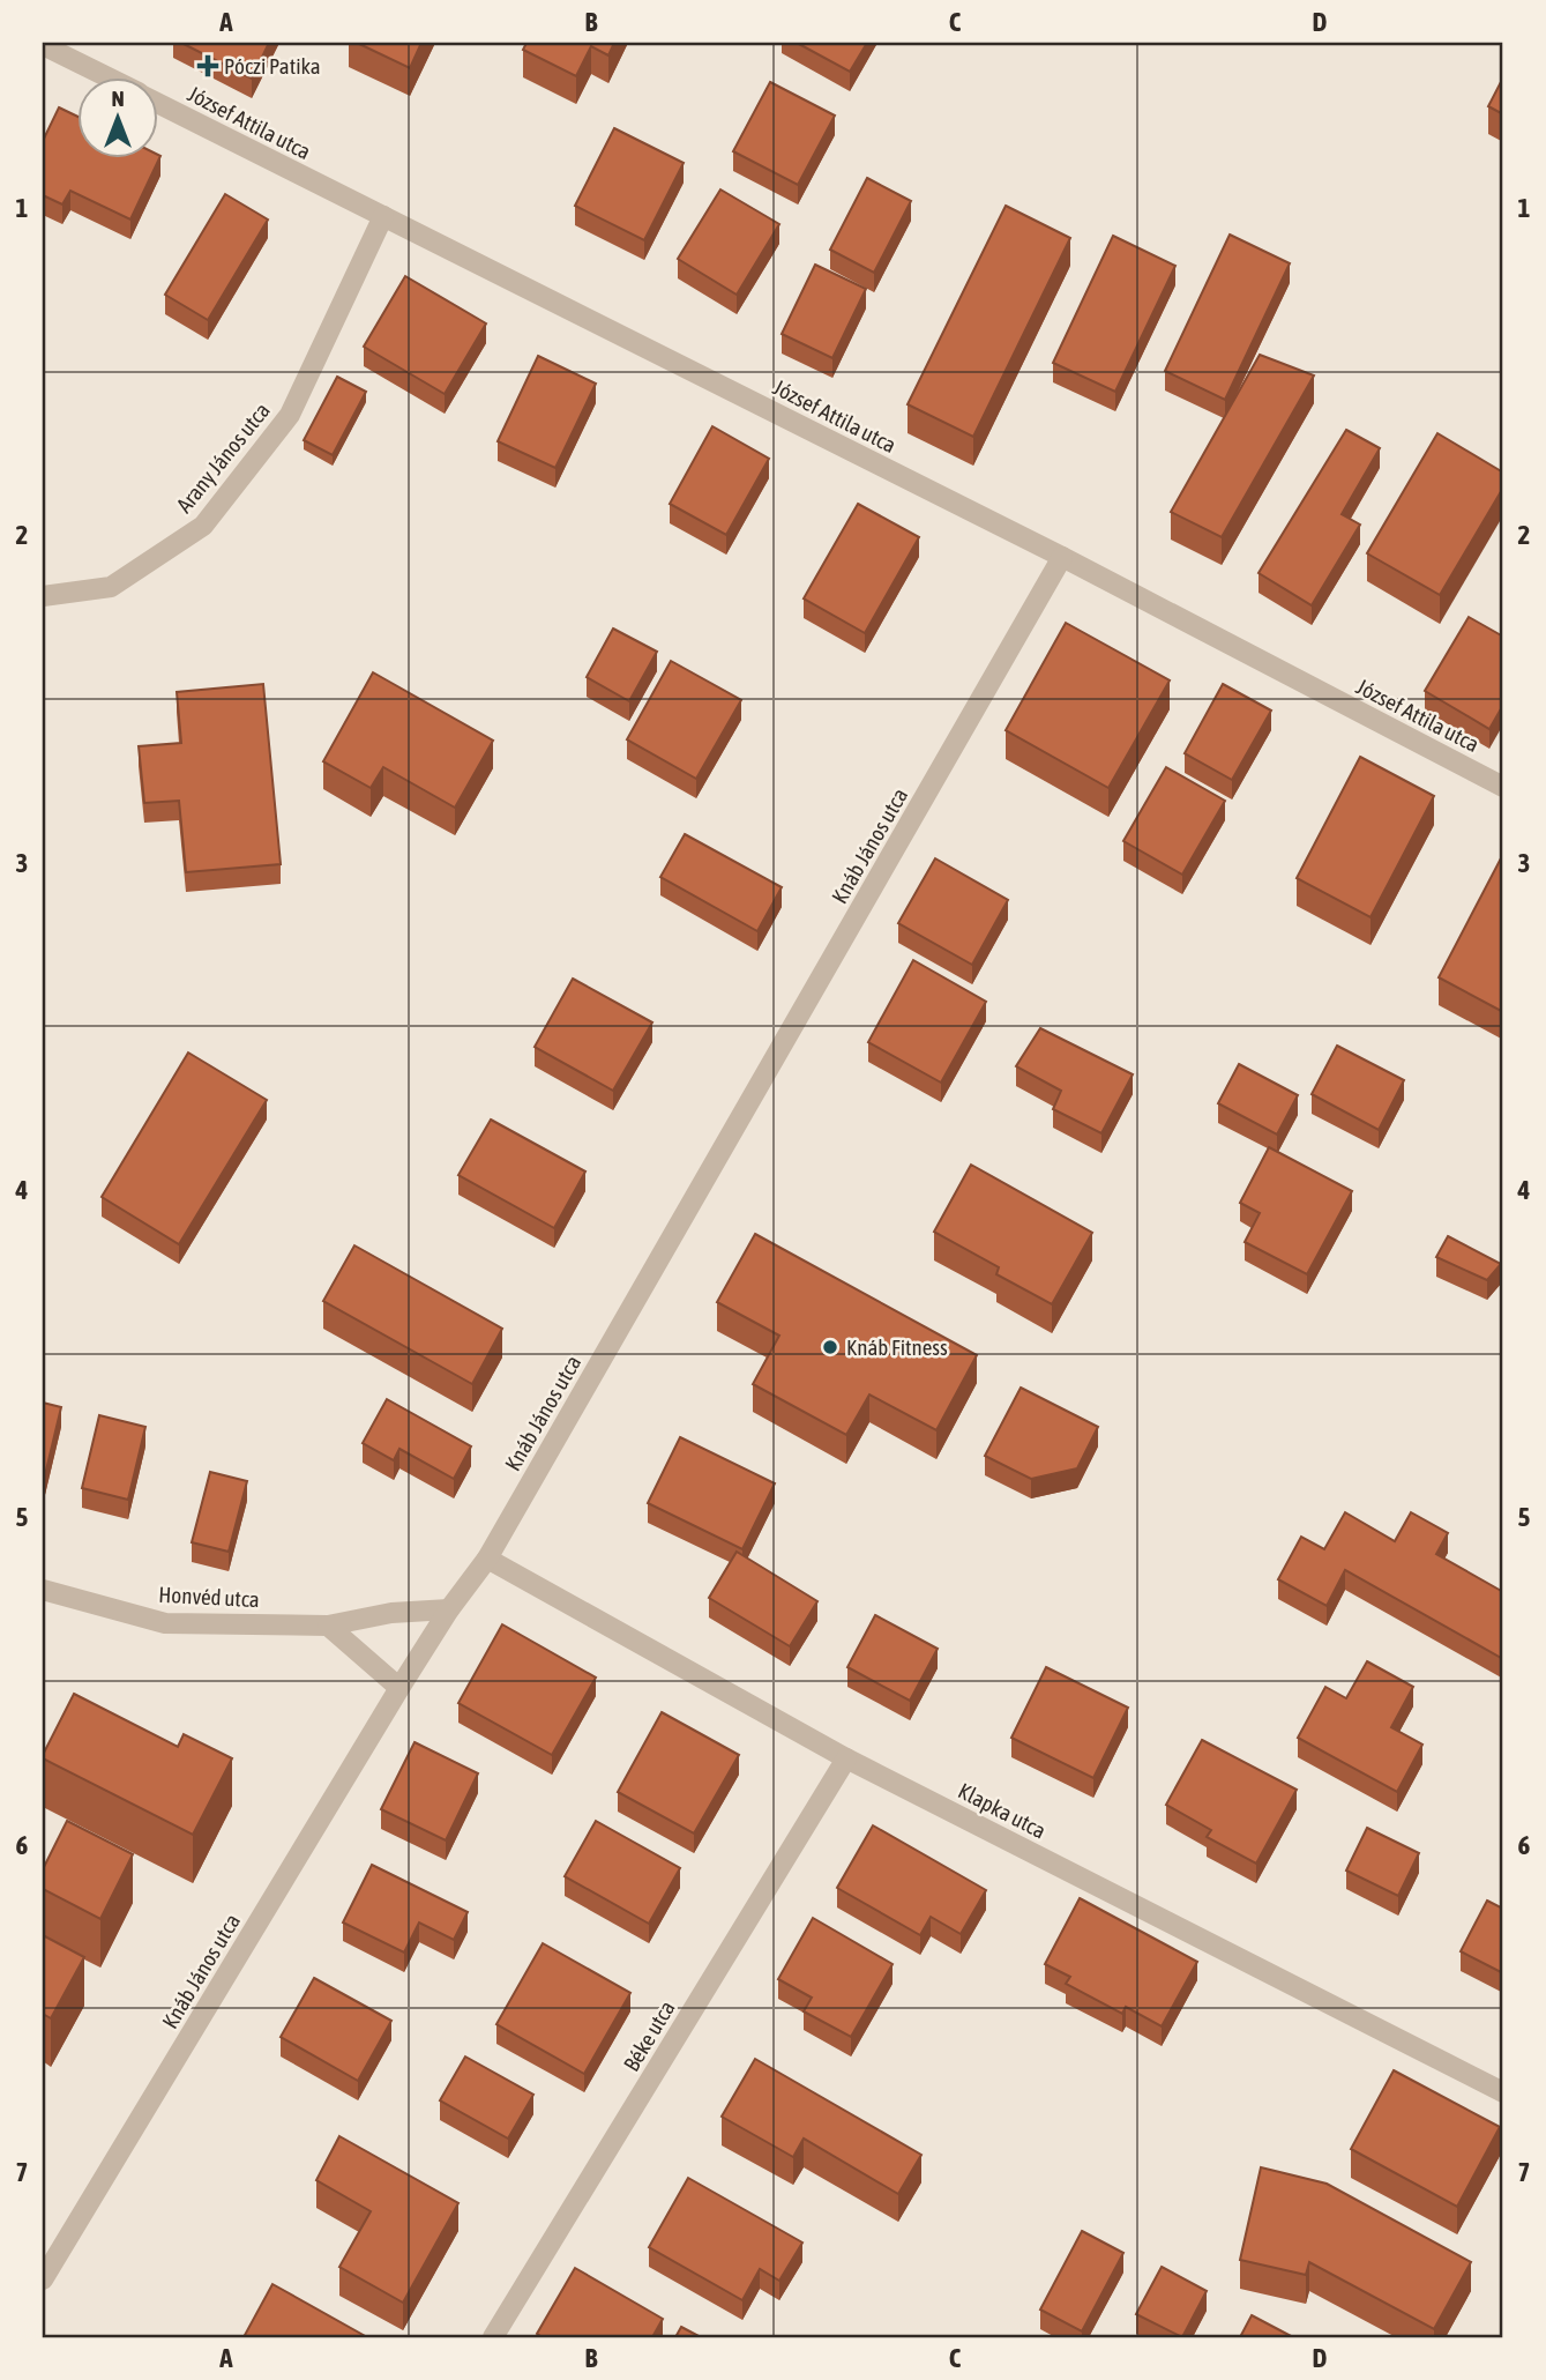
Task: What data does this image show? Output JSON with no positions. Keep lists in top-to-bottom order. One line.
{"streets":{"street":["József Attila utca","Arany János utca","Knáb János utca","Honvéd utca","Klapka utca","Béke utca"]},"crossings":[["József Attila utca","Arany János utca"],["József Attila utca","Knáb János utca"],["Knáb János utca","Honvéd utca"],["Knáb János utca","Klapka utca"],["Klapka utca","Béke utca"]],"places":{"health":["Póczi Patika"],"other":["Knáb Fitness"]},"north":"top","grid":{"columns":["A","B","C","D"],"rows":["1","2","3","4","5","6","7"]}}
